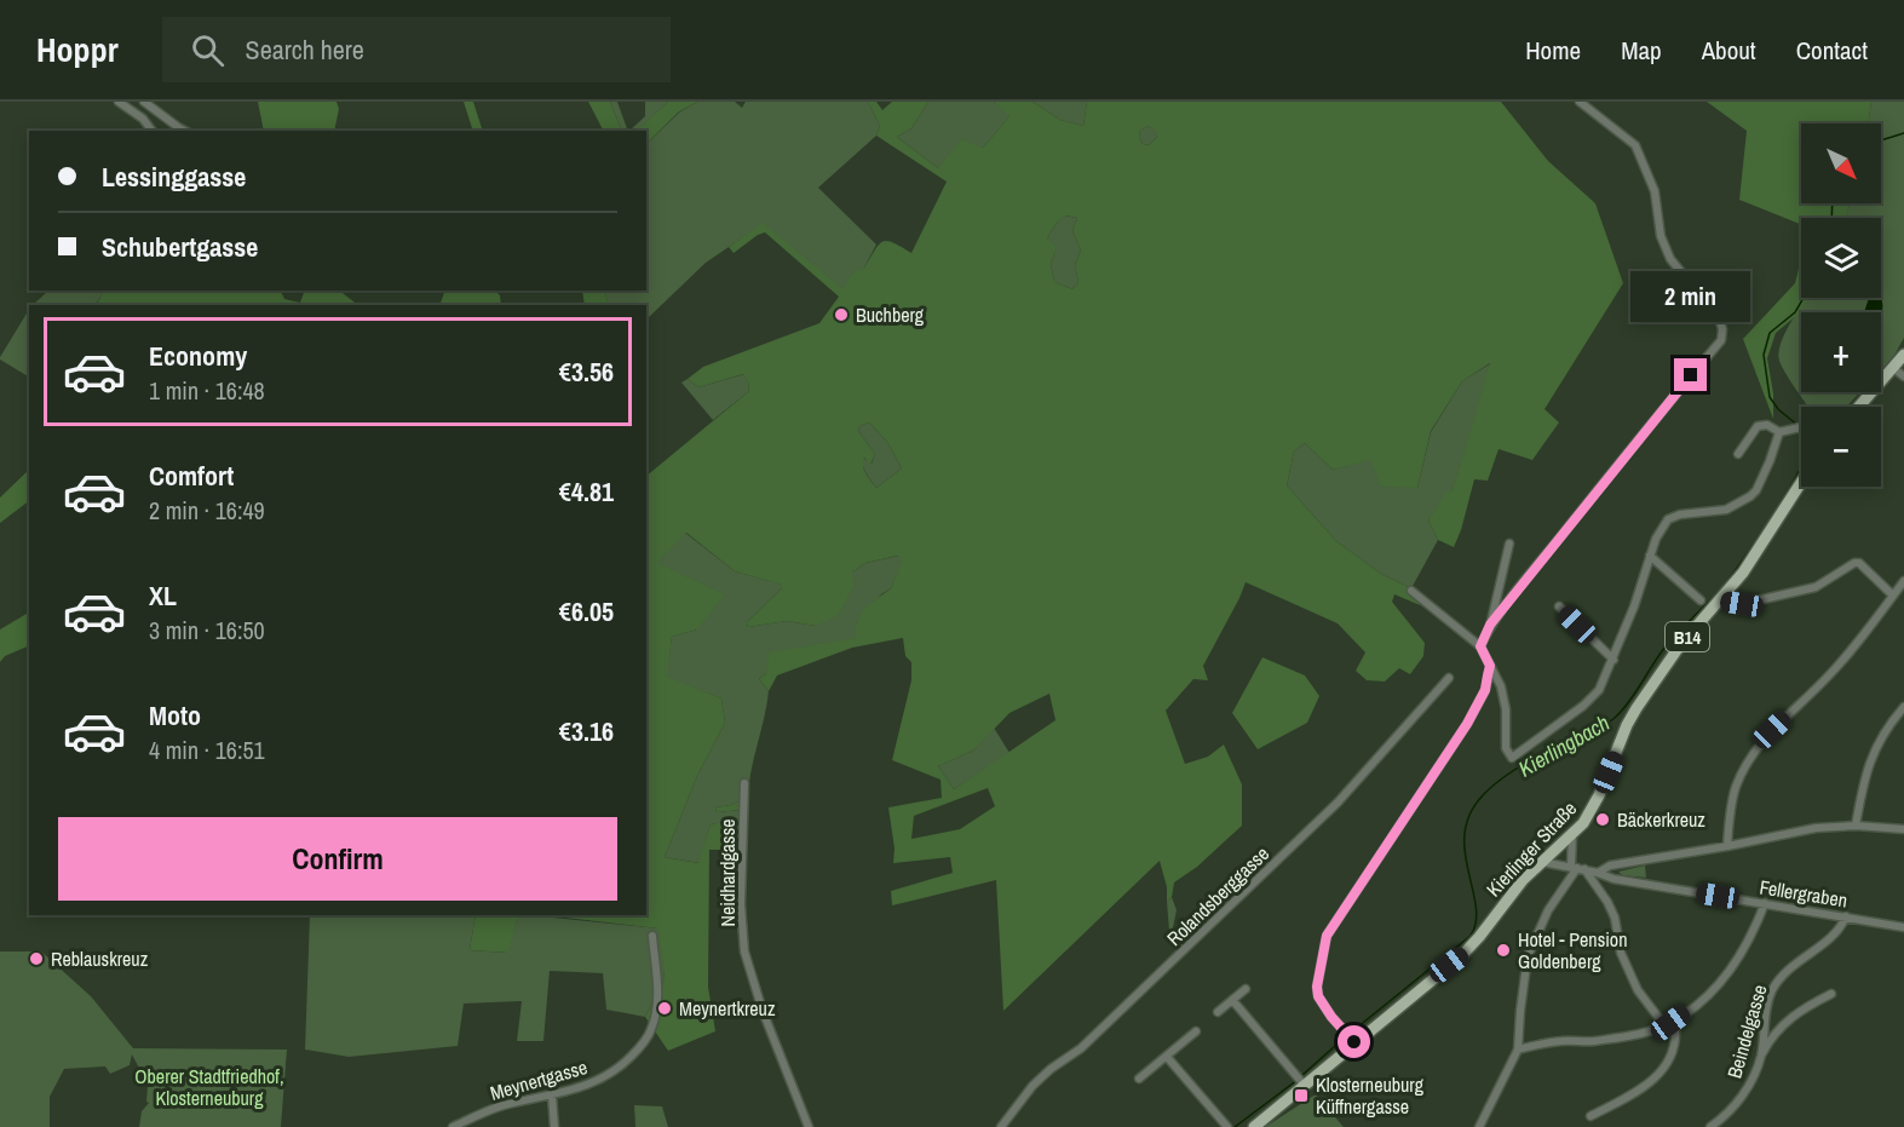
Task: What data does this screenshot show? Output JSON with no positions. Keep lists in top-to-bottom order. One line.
{"streets":{"main road":["B14","Kierlinger Straße"],"street":["Neidhardgasse","Fellergraben","Rolandsberggasse","Beindelgasse","Meynertgasse"]},"crossings":[["Kierlinger Straße","Fellergraben"],["Fellergraben","Beindelgasse"]],"water":["Kierlingbach"],"parks":["Oberer Stadtfriedhof, Klosterneuburg"],"places":{"other":["Buchberg","Bäckerkreuz","Hotel - Pension Goldenberg","Reblauskreuz","Meynertkreuz"],"transit":["Klosterneuburg Küffnergasse"]},"north":"bottom right","page":{"header":"Hoppr","search":"Search here","nav":["Home","Map","About","Contact"],"map_buttons":["+","−"],"banner":["Lessinggasse","Schubertgasse"],"bubble":"2 min","list":[{"name":"Economy","note":"1 min · 16:48","value":"€3.56"},{"name":"Comfort","note":"2 min · 16:49","value":"€4.81"},{"name":"XL","note":"3 min · 16:50","value":"€6.05"},{"name":"Moto","note":"4 min · 16:51","value":"€3.16"}],"buttons":"Confirm"}}
